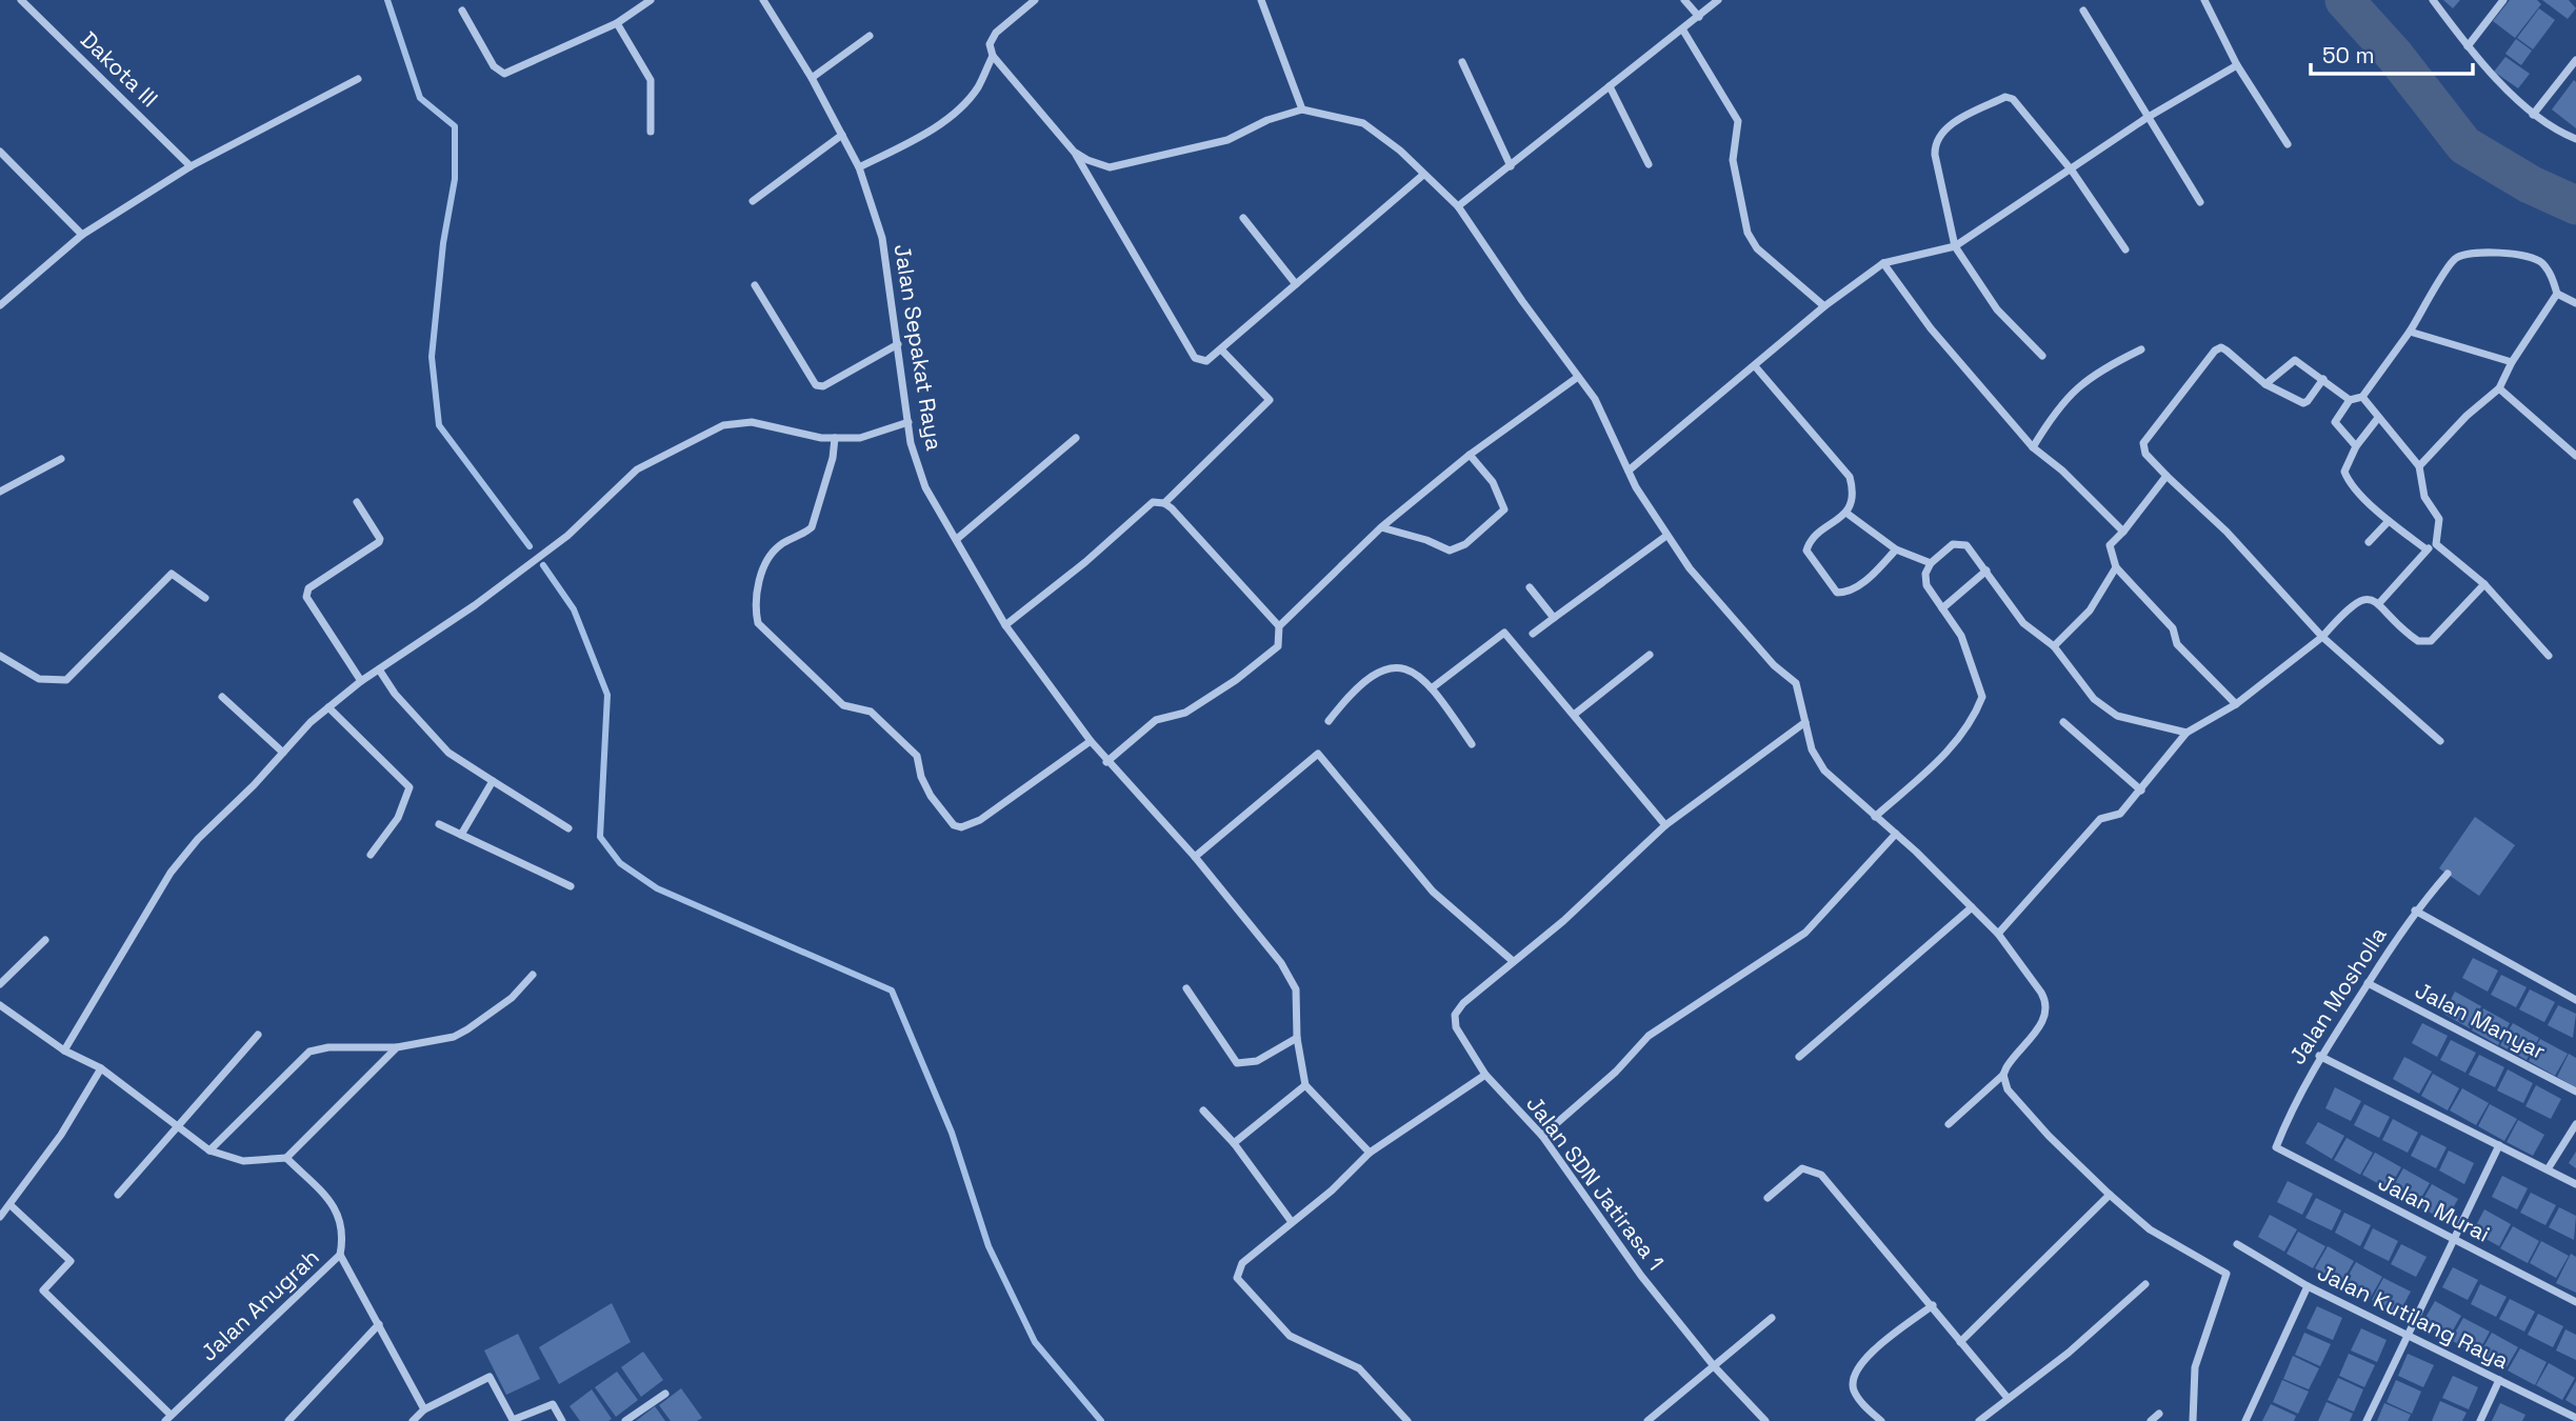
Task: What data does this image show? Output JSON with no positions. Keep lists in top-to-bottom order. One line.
{"streets":{"street":["Dakota III","Jalan Sepakat Raya","Jalan Mosholla","Jalan Manyar","Jalan SDN Jatirasa 1","Jalan Murai","Jalan Anugrah","Jalan Kutilang Raya"]},"crossings":[["Jalan Mosholla","Jalan Manyar"],["Jalan Mosholla","Jalan Murai"]],"scale_bar":"50 m"}
